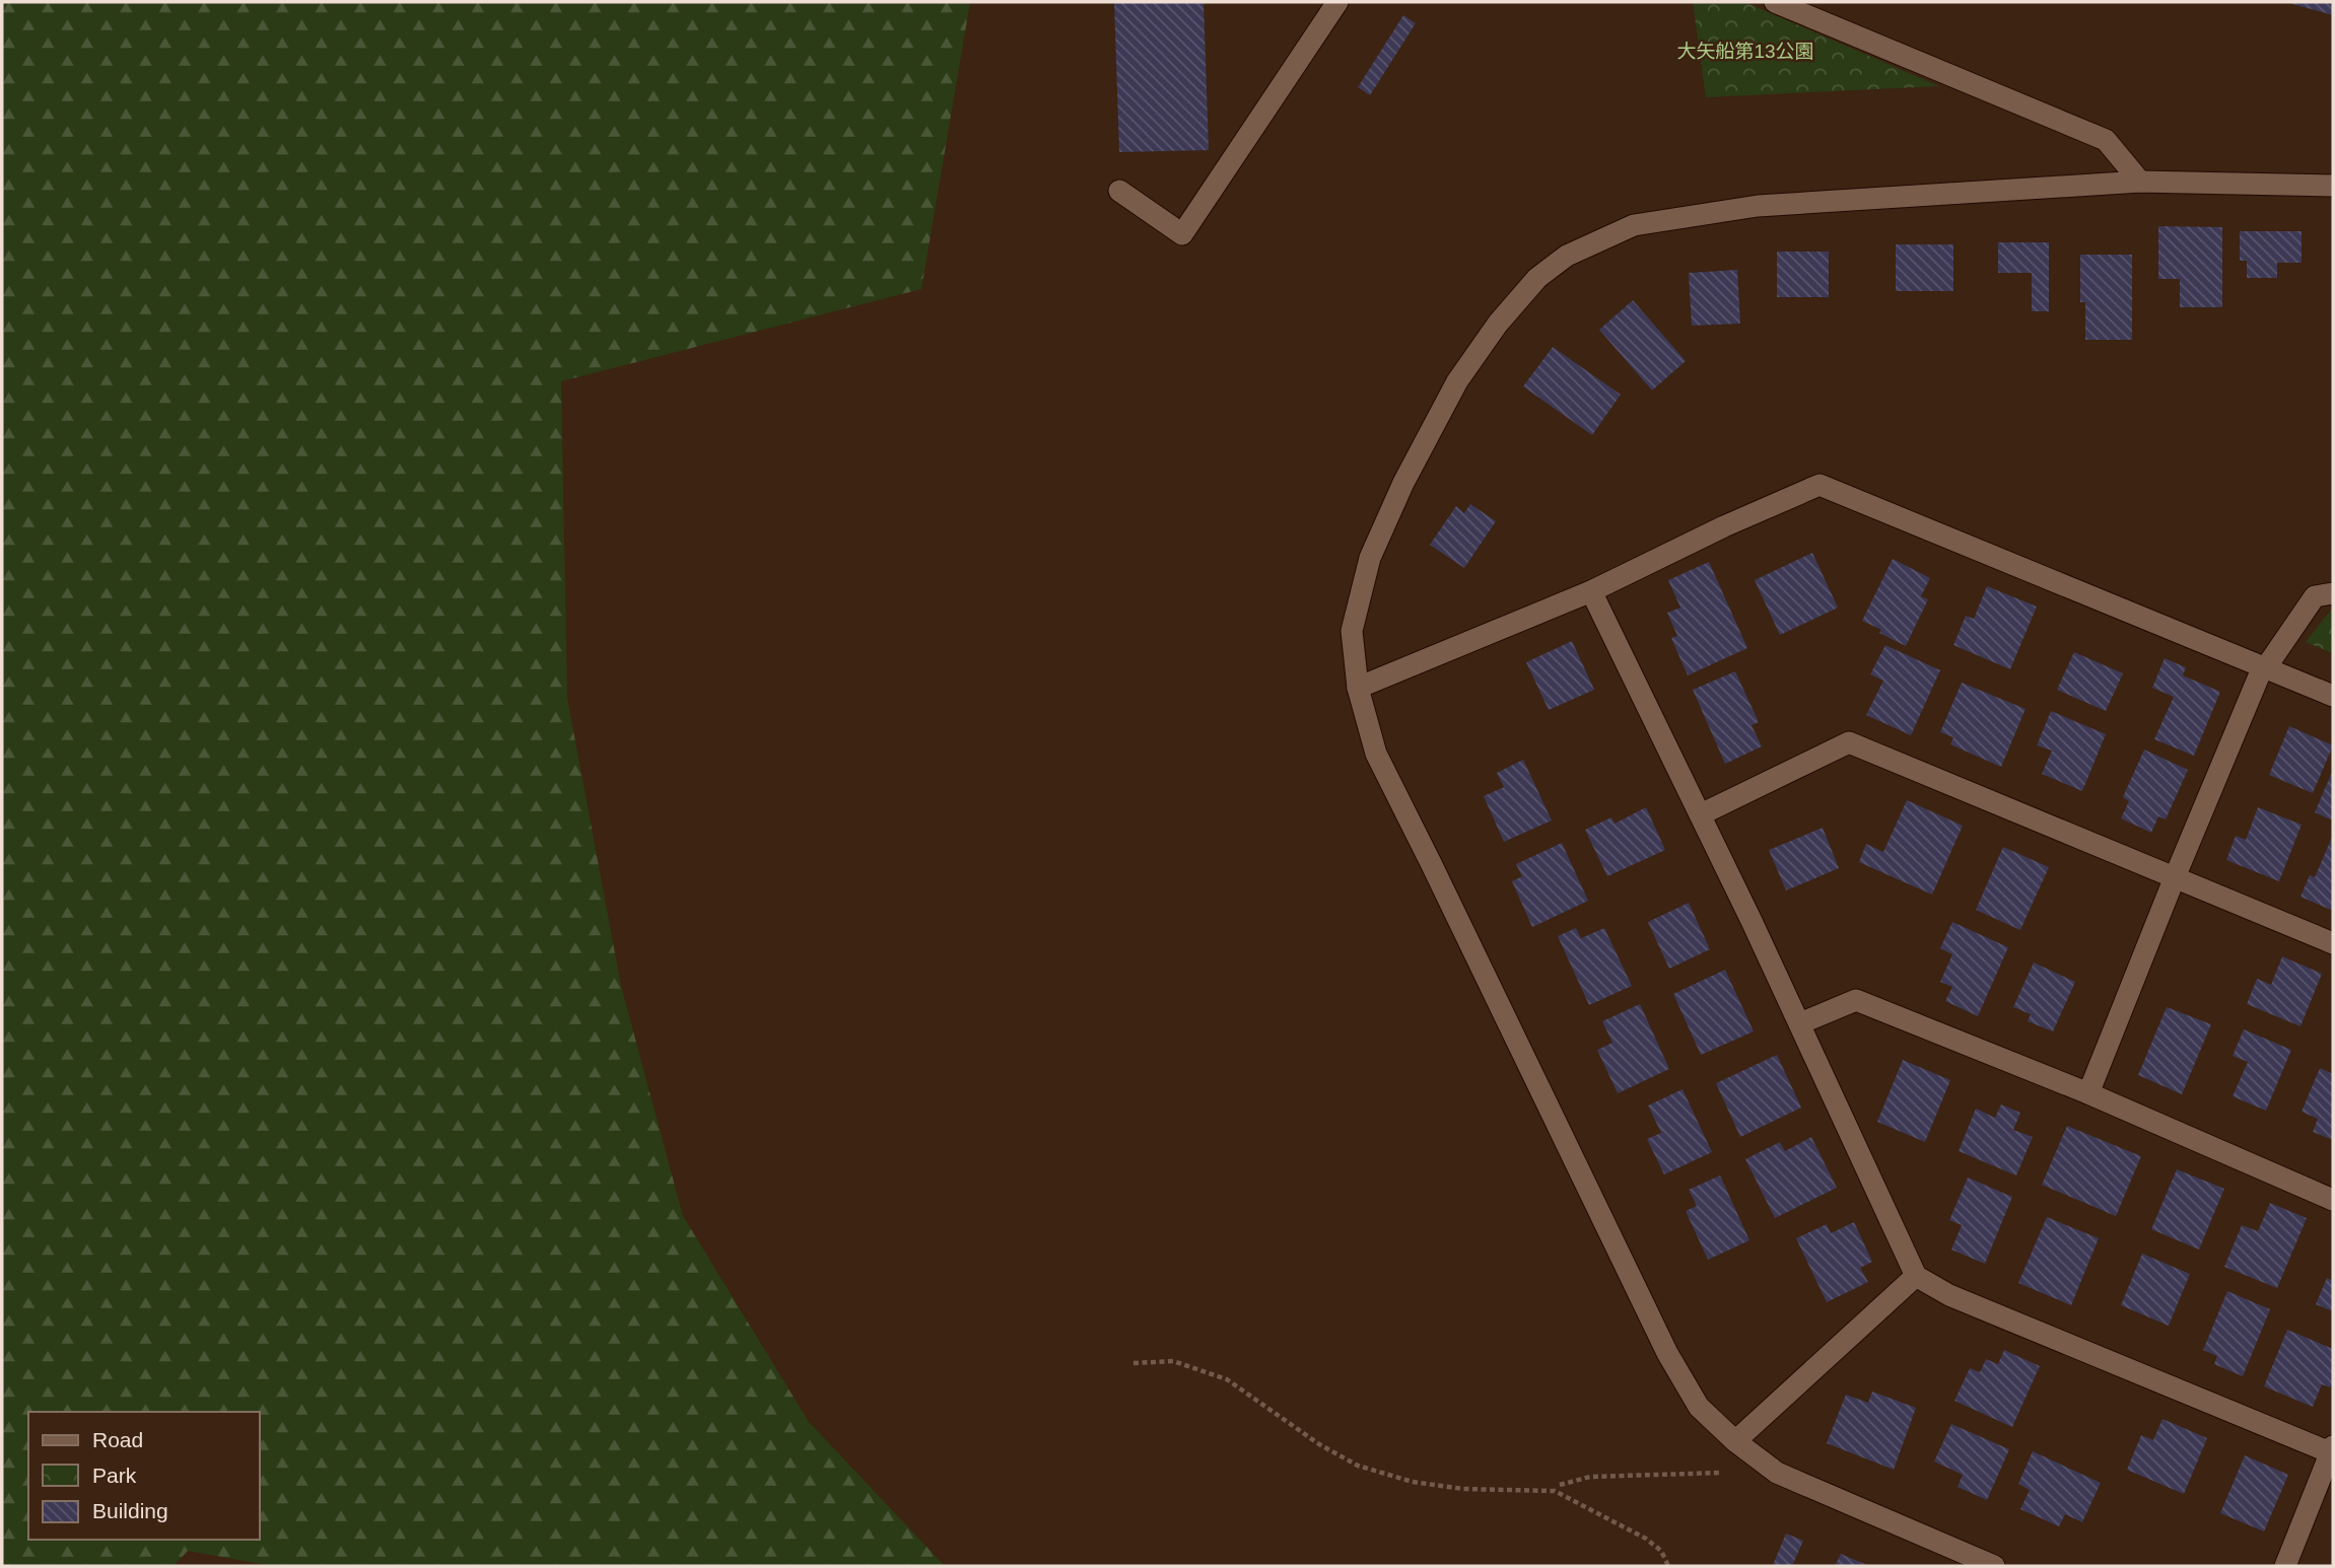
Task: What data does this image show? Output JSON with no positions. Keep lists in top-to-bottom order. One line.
{"parks":["大矢船第13公園"],"legend":["Road","Park","Building"]}
